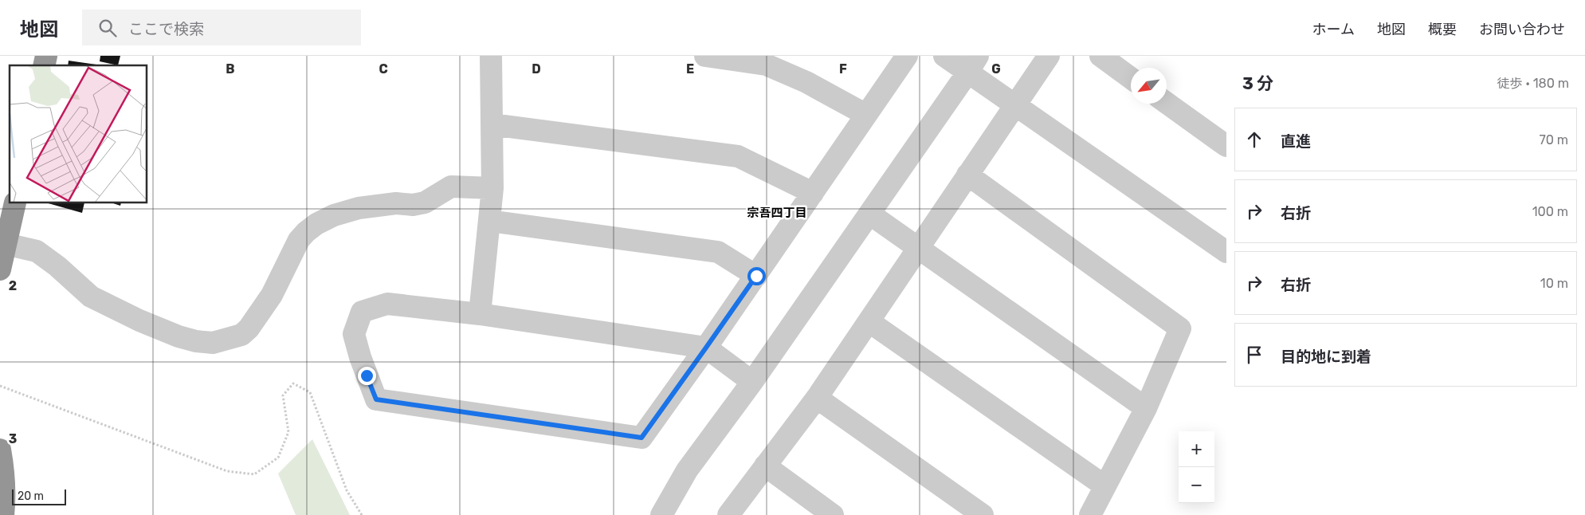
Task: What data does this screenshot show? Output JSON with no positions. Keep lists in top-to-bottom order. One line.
{"districts":["宗吾四丁目"],"scale_bar":"20 m","north":"bottom left","page":{"header":"地図","search":"ここで検索","nav":["ホーム","地図","概要","お問い合わせ"],"heading":["3 分","徒歩 · 180 m"],"list":[["直進","70 m"],["右折","100 m"],["右折","10 m"],"目的地に到着"],"map_buttons":["+","−"],"scale":"20 m"},"grid":{"columns":["B","C","D","E","F","G"],"rows":["2","3"]}}
